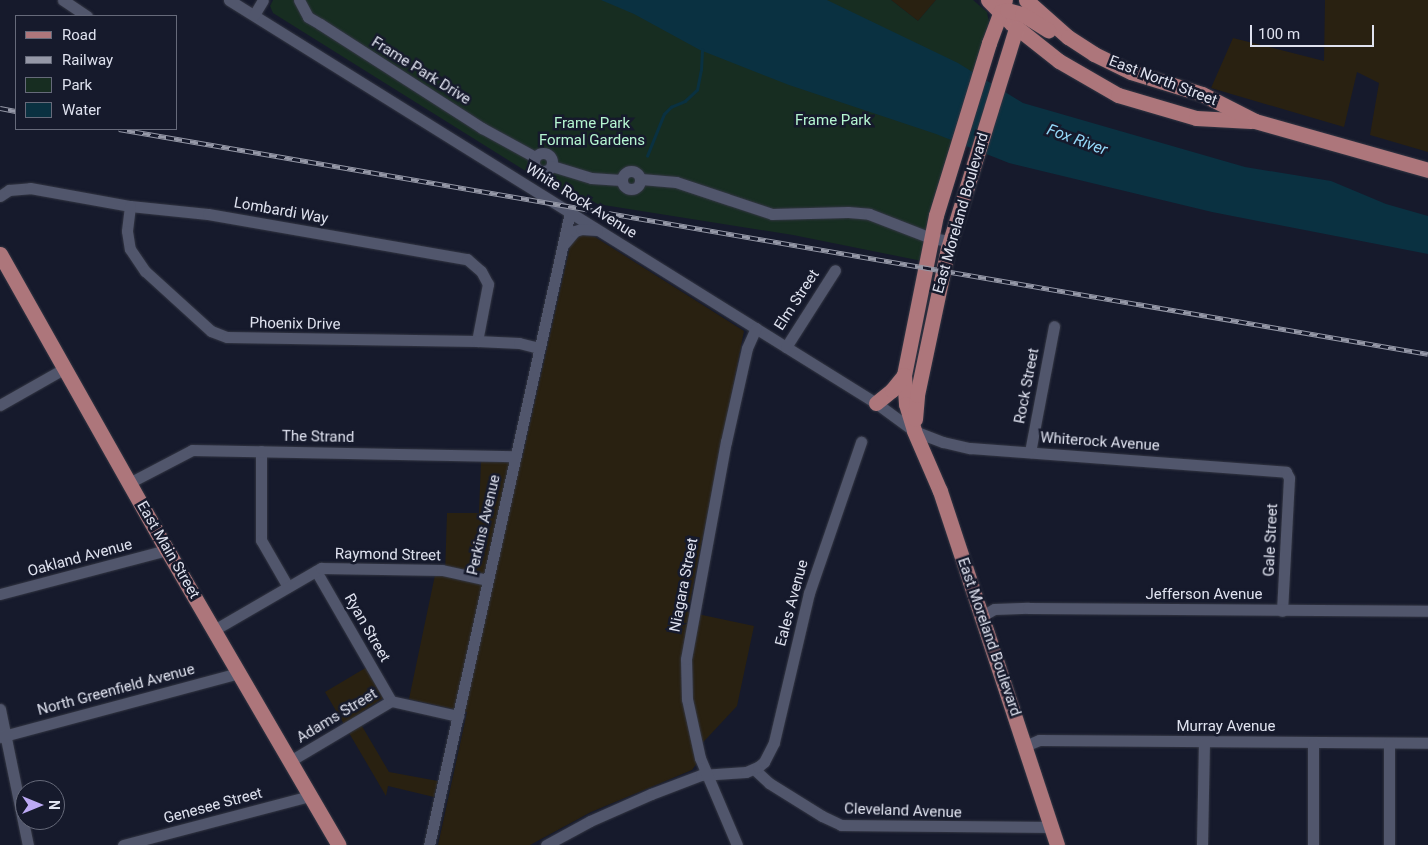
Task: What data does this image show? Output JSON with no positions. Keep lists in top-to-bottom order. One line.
{"streets":{"main road":["East North Street","East Moreland Boulevard","East Main Street"],"street":["Frame Park Drive","White Rock Avenue","Lombardi Way","Elm Street","Phoenix Drive","Rock Street","The Strand","Whiterock Avenue","Perkins Avenue","Gale Street","Raymond Street","Oakland Avenue","Niagara Street","Jefferson Avenue","Eales Avenue","Ryan Street","North Greenfield Avenue","Adams Street","Murray Avenue","Genesee Street","Cleveland Avenue"]},"crossings":[["Frame Park Drive","East Moreland Boulevard"],["East North Street","East Moreland Boulevard"],["White Rock Avenue","East Moreland Boulevard"],["White Rock Avenue","Elm Street"],["White Rock Avenue","Whiterock Avenue"],["White Rock Avenue","Perkins Avenue"],["White Rock Avenue","Niagara Street"],["Lombardi Way","Phoenix Drive"],["East Moreland Boulevard","Whiterock Avenue"],["East Moreland Boulevard","Jefferson Avenue"],["East Moreland Boulevard","Murray Avenue"],["East Moreland Boulevard","Cleveland Avenue"],["Phoenix Drive","Perkins Avenue"],["Rock Street","Whiterock Avenue"],["The Strand","Perkins Avenue"],["The Strand","East Main Street"],["Whiterock Avenue","Gale Street"],["Perkins Avenue","Raymond Street"],["Perkins Avenue","Adams Street"],["Gale Street","Jefferson Avenue"],["East Main Street","Raymond Street"],["East Main Street","Oakland Avenue"],["East Main Street","North Greenfield Avenue"],["East Main Street","Adams Street"],["East Main Street","Genesee Street"],["Raymond Street","Ryan Street"],["Eales Avenue","Cleveland Avenue"],["Ryan Street","Adams Street"]],"water":["Fox River"],"parks":["Frame Park","Frame Park Formal Gardens"],"legend":["Road","Railway","Park","Water"],"scale_bar":"100 m","north":"right"}
